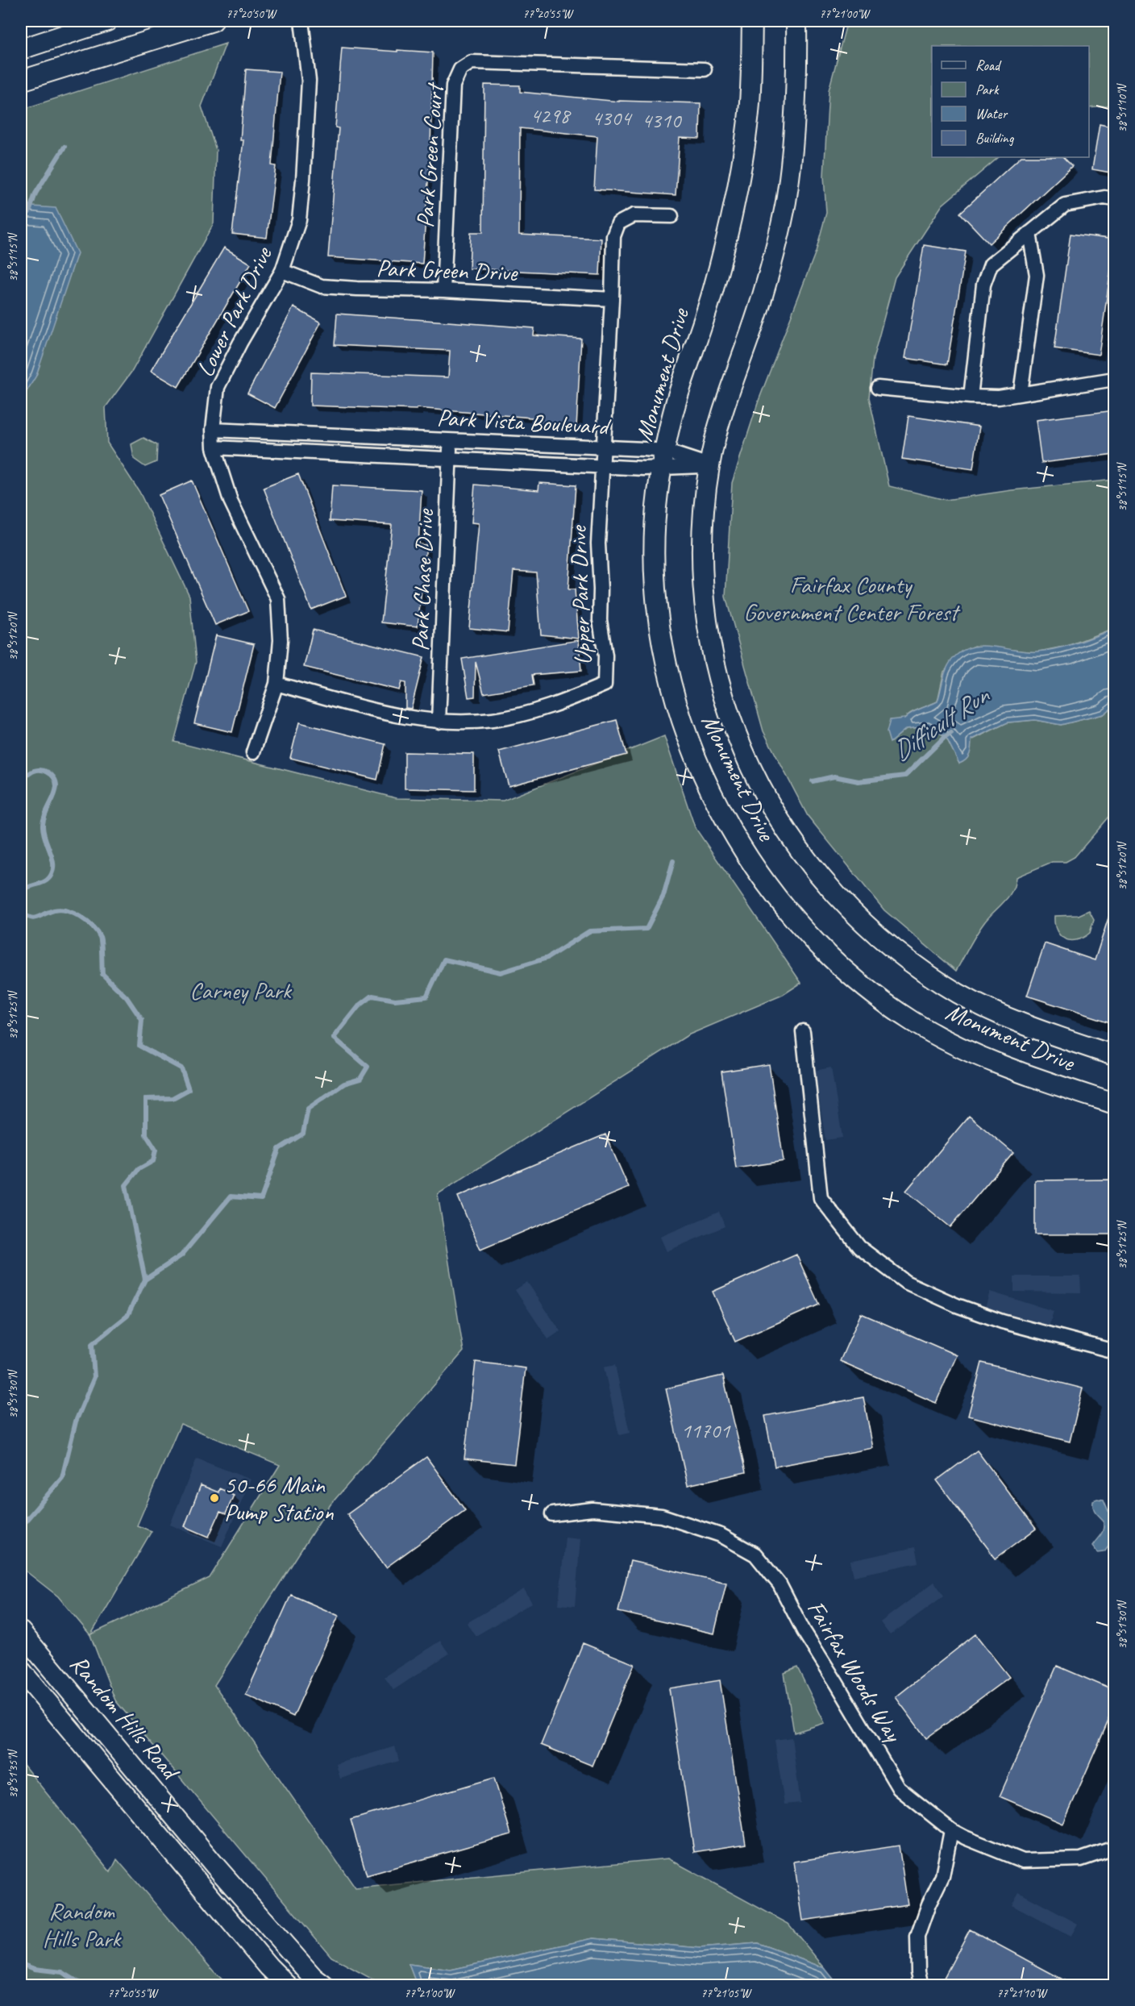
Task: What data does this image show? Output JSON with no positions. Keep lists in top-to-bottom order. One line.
{"streets":{"main road":["Monument Drive","Random Hills Road"],"street":["Park Green Court","Park Green Drive","Lower Park Drive","Park Vista Boulevard","Park Chase Drive","Upper Park Drive","Fairfax Woods Way"]},"crossings":[["Park Green Court","Park Green Drive"],["Park Green Drive","Lower Park Drive"],["Park Green Drive","Upper Park Drive"],["Lower Park Drive","Park Vista Boulevard"],["Lower Park Drive","Upper Park Drive"],["Monument Drive","Park Vista Boulevard"],["Park Vista Boulevard","Park Chase Drive"],["Park Vista Boulevard","Upper Park Drive"],["Park Chase Drive","Upper Park Drive"]],"water":["Difficult Run"],"parks":["Fairfax County Government Center Forest","Carney Park","Random Hills Park"],"places":["50-66 Main Pump Station"],"house_numbers":["4298","4304","4310","11701"],"legend":["Road","Park","Water","Building"],"coordinates":["77°20'50\"W","77°20'55\"W","77°21'00\"W","38°51'10\"N","38°51'15\"N","38°51'20\"N","38°51'25\"N","38°51'30\"N","38°51'35\"N","77°21'05\"W","77°21'10\"W"]}
